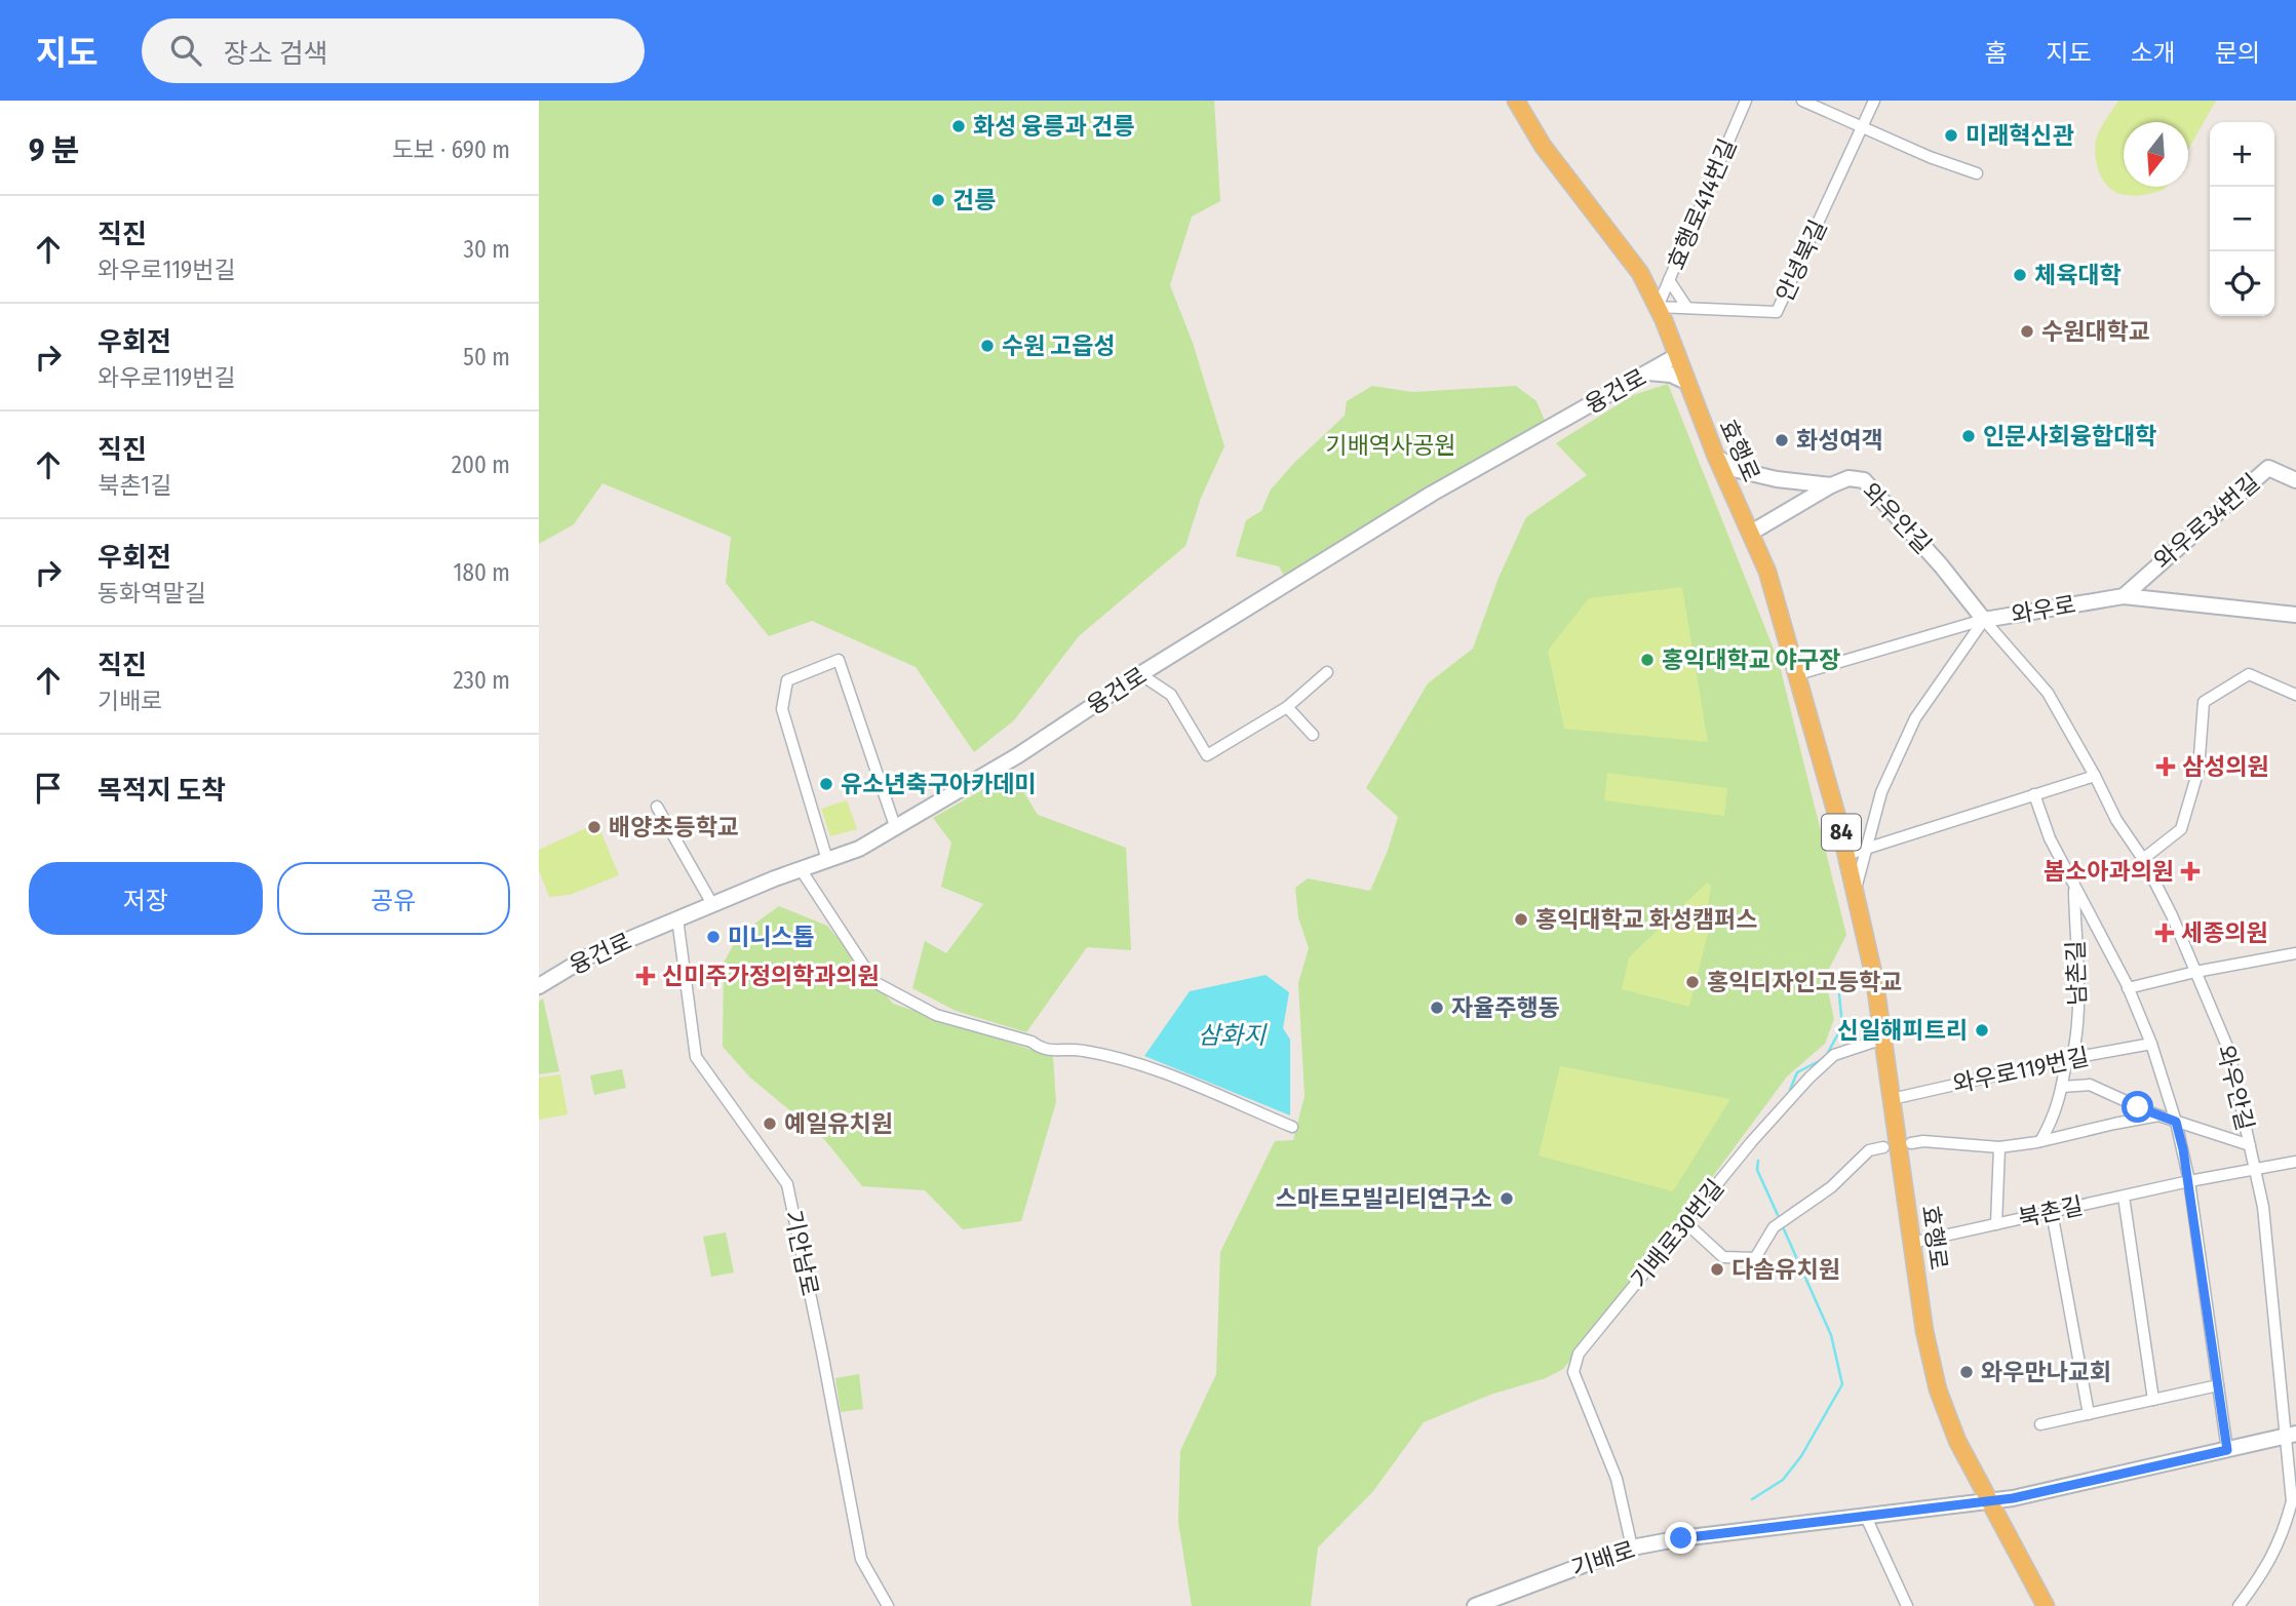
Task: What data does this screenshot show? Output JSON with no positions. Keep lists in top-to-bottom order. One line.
{"streets":{"main road":["효행로","84"],"street":["효행로414번길","안녕북길","융건로","와우안길","와우로34번길","와우로","남촌길","와우로119번길","북촌길","기배로30번길","기안남로","기배로"]},"crossings":[["효행로414번길","안녕북길"],["효행로414번길","효행로"],["안녕북길","효행로"],["융건로","효행로"],["융건로","기안남로"],["효행로","와우안길"],["효행로","와우로"],["효행로","와우로119번길"],["효행로","북촌길"],["효행로","기배로30번길"],["효행로","기배로"],["와우안길","와우로"],["와우안길","와우로119번길"],["와우안길","북촌길"],["와우안길","기배로"],["와우로34번길","와우로"],["남촌길","와우로119번길"],["기배로30번길","기배로"]],"water":["삼화지"],"parks":["기배역사공원"],"places":{"other":["화성 융릉과 건릉","미래혁신관","건릉","체육대학","수원대학교","수원 고읍성","인문사회융합대학","화성여객","홍익대학교 야구장","유소년축구아카데미","배양초등학교","홍익대학교 화성캠퍼스","미니스톱","홍익디자인고등학교","자율주행동","신일해피트리","예일유치원","스마트모빌리티연구소","다솜유치원","와우만나교회"],"health":["삼성의원","봄소아과의원","세종의원","신미주가정의학과의원"]},"north":"bottom","page":{"header":"지도","search":"장소 검색","nav":["홈","지도","소개","문의"],"heading":["9 분","도보 · 690 m"],"map_buttons":["+","−"],"list":[["직진","와우로119번길","30 m"],["우회전","와우로119번길","50 m"],["직진","북촌1길","200 m"],["우회전","동화역말길","180 m"],["직진","기배로","230 m"],"목적지 도착"],"buttons":["저장","공유"]}}
